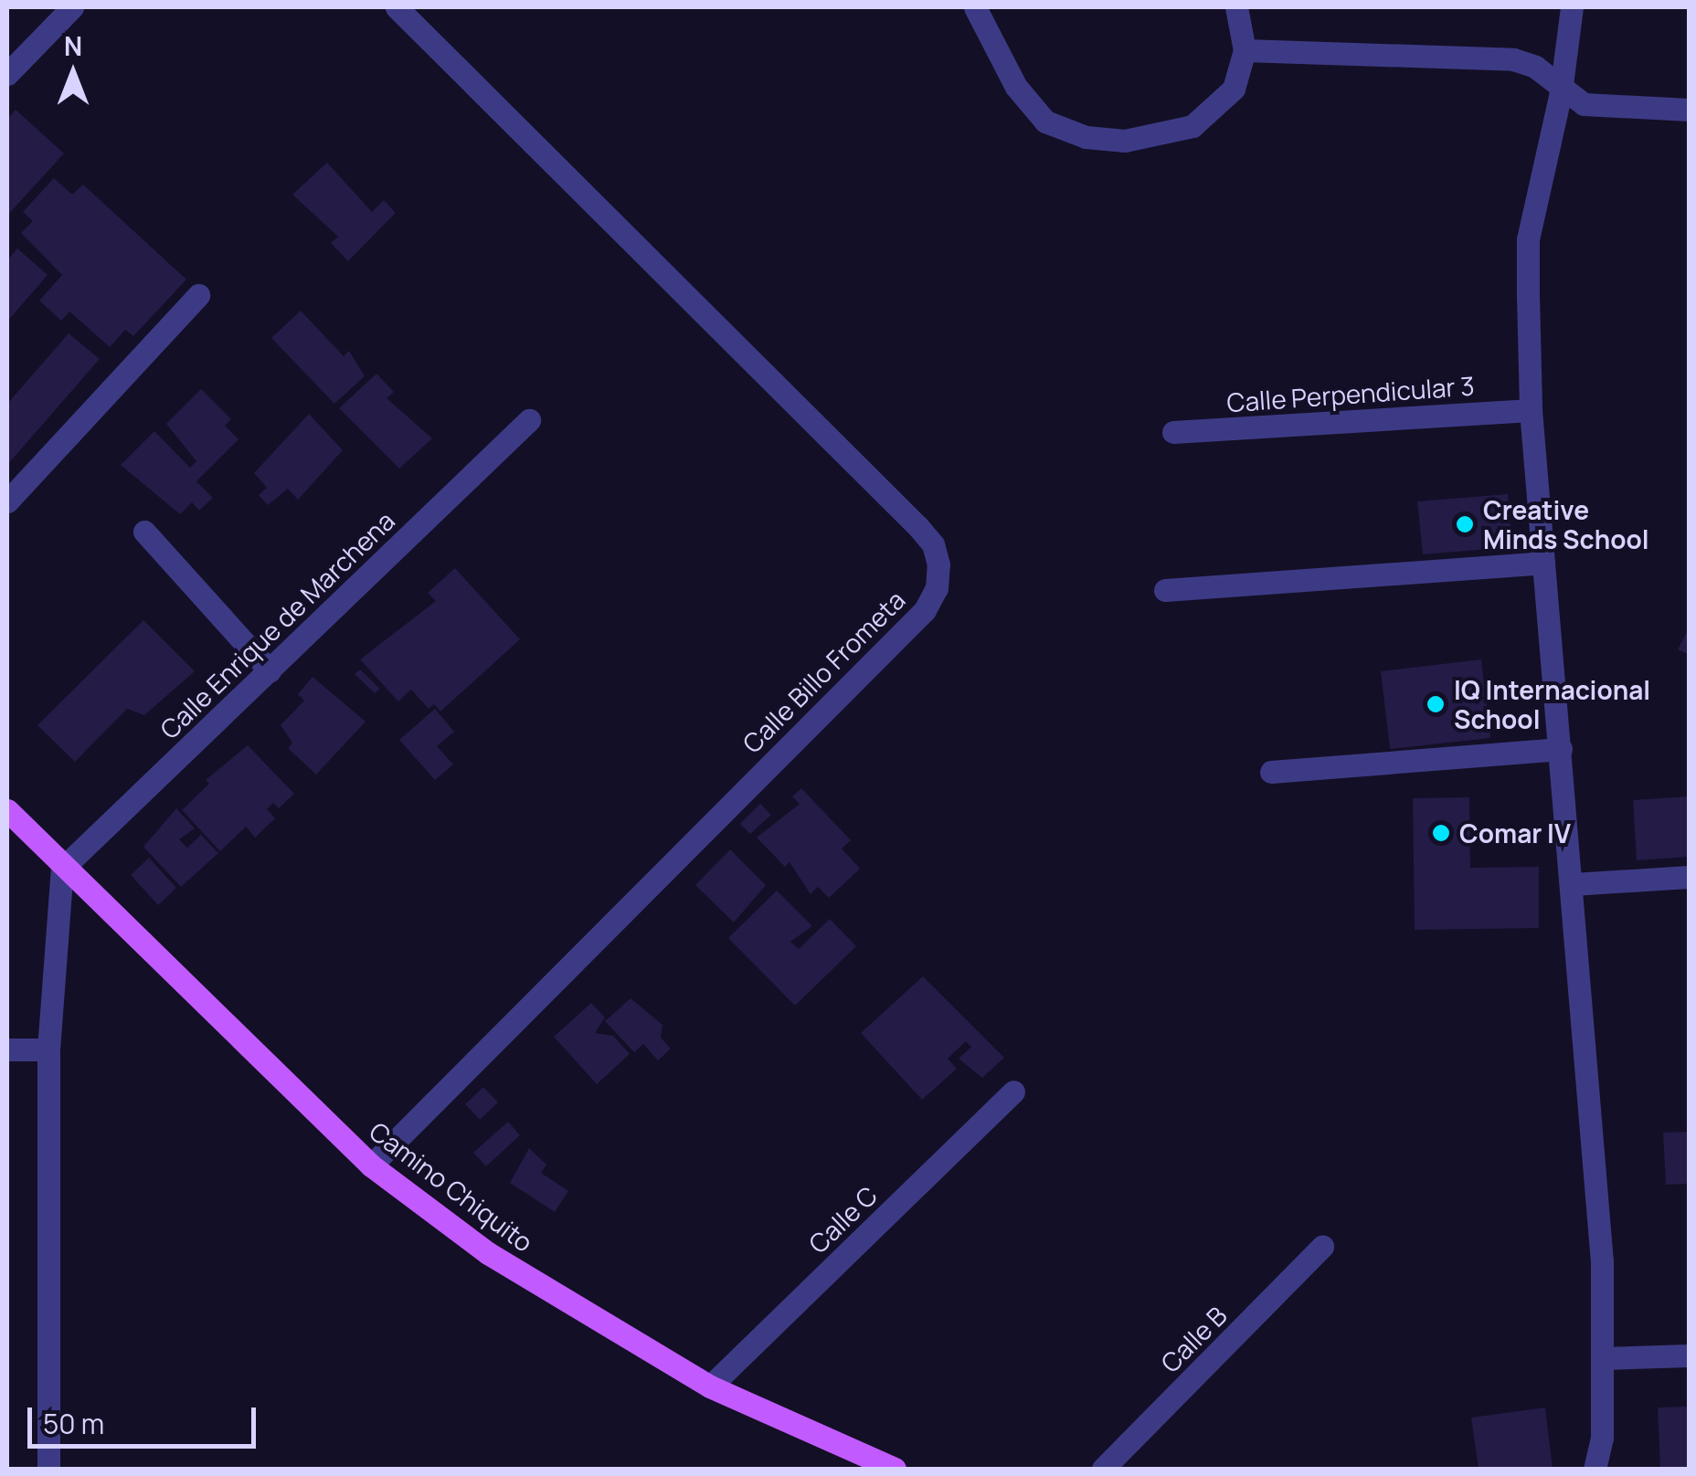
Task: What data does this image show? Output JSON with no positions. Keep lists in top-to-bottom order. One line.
{"streets":{"main road":["Camino Chiquito"],"street":["Calle Perpendicular 3","Calle Enrique de Marchena","Calle Billo Frometa","Calle C","Calle B"]},"crossings":[["Calle Enrique de Marchena","Camino Chiquito"],["Calle Billo Frometa","Camino Chiquito"],["Camino Chiquito","Calle C"]],"places":["Creative Minds School","IQ Internacional School","Comar IV"],"scale_bar":"50 m","north":"top"}
